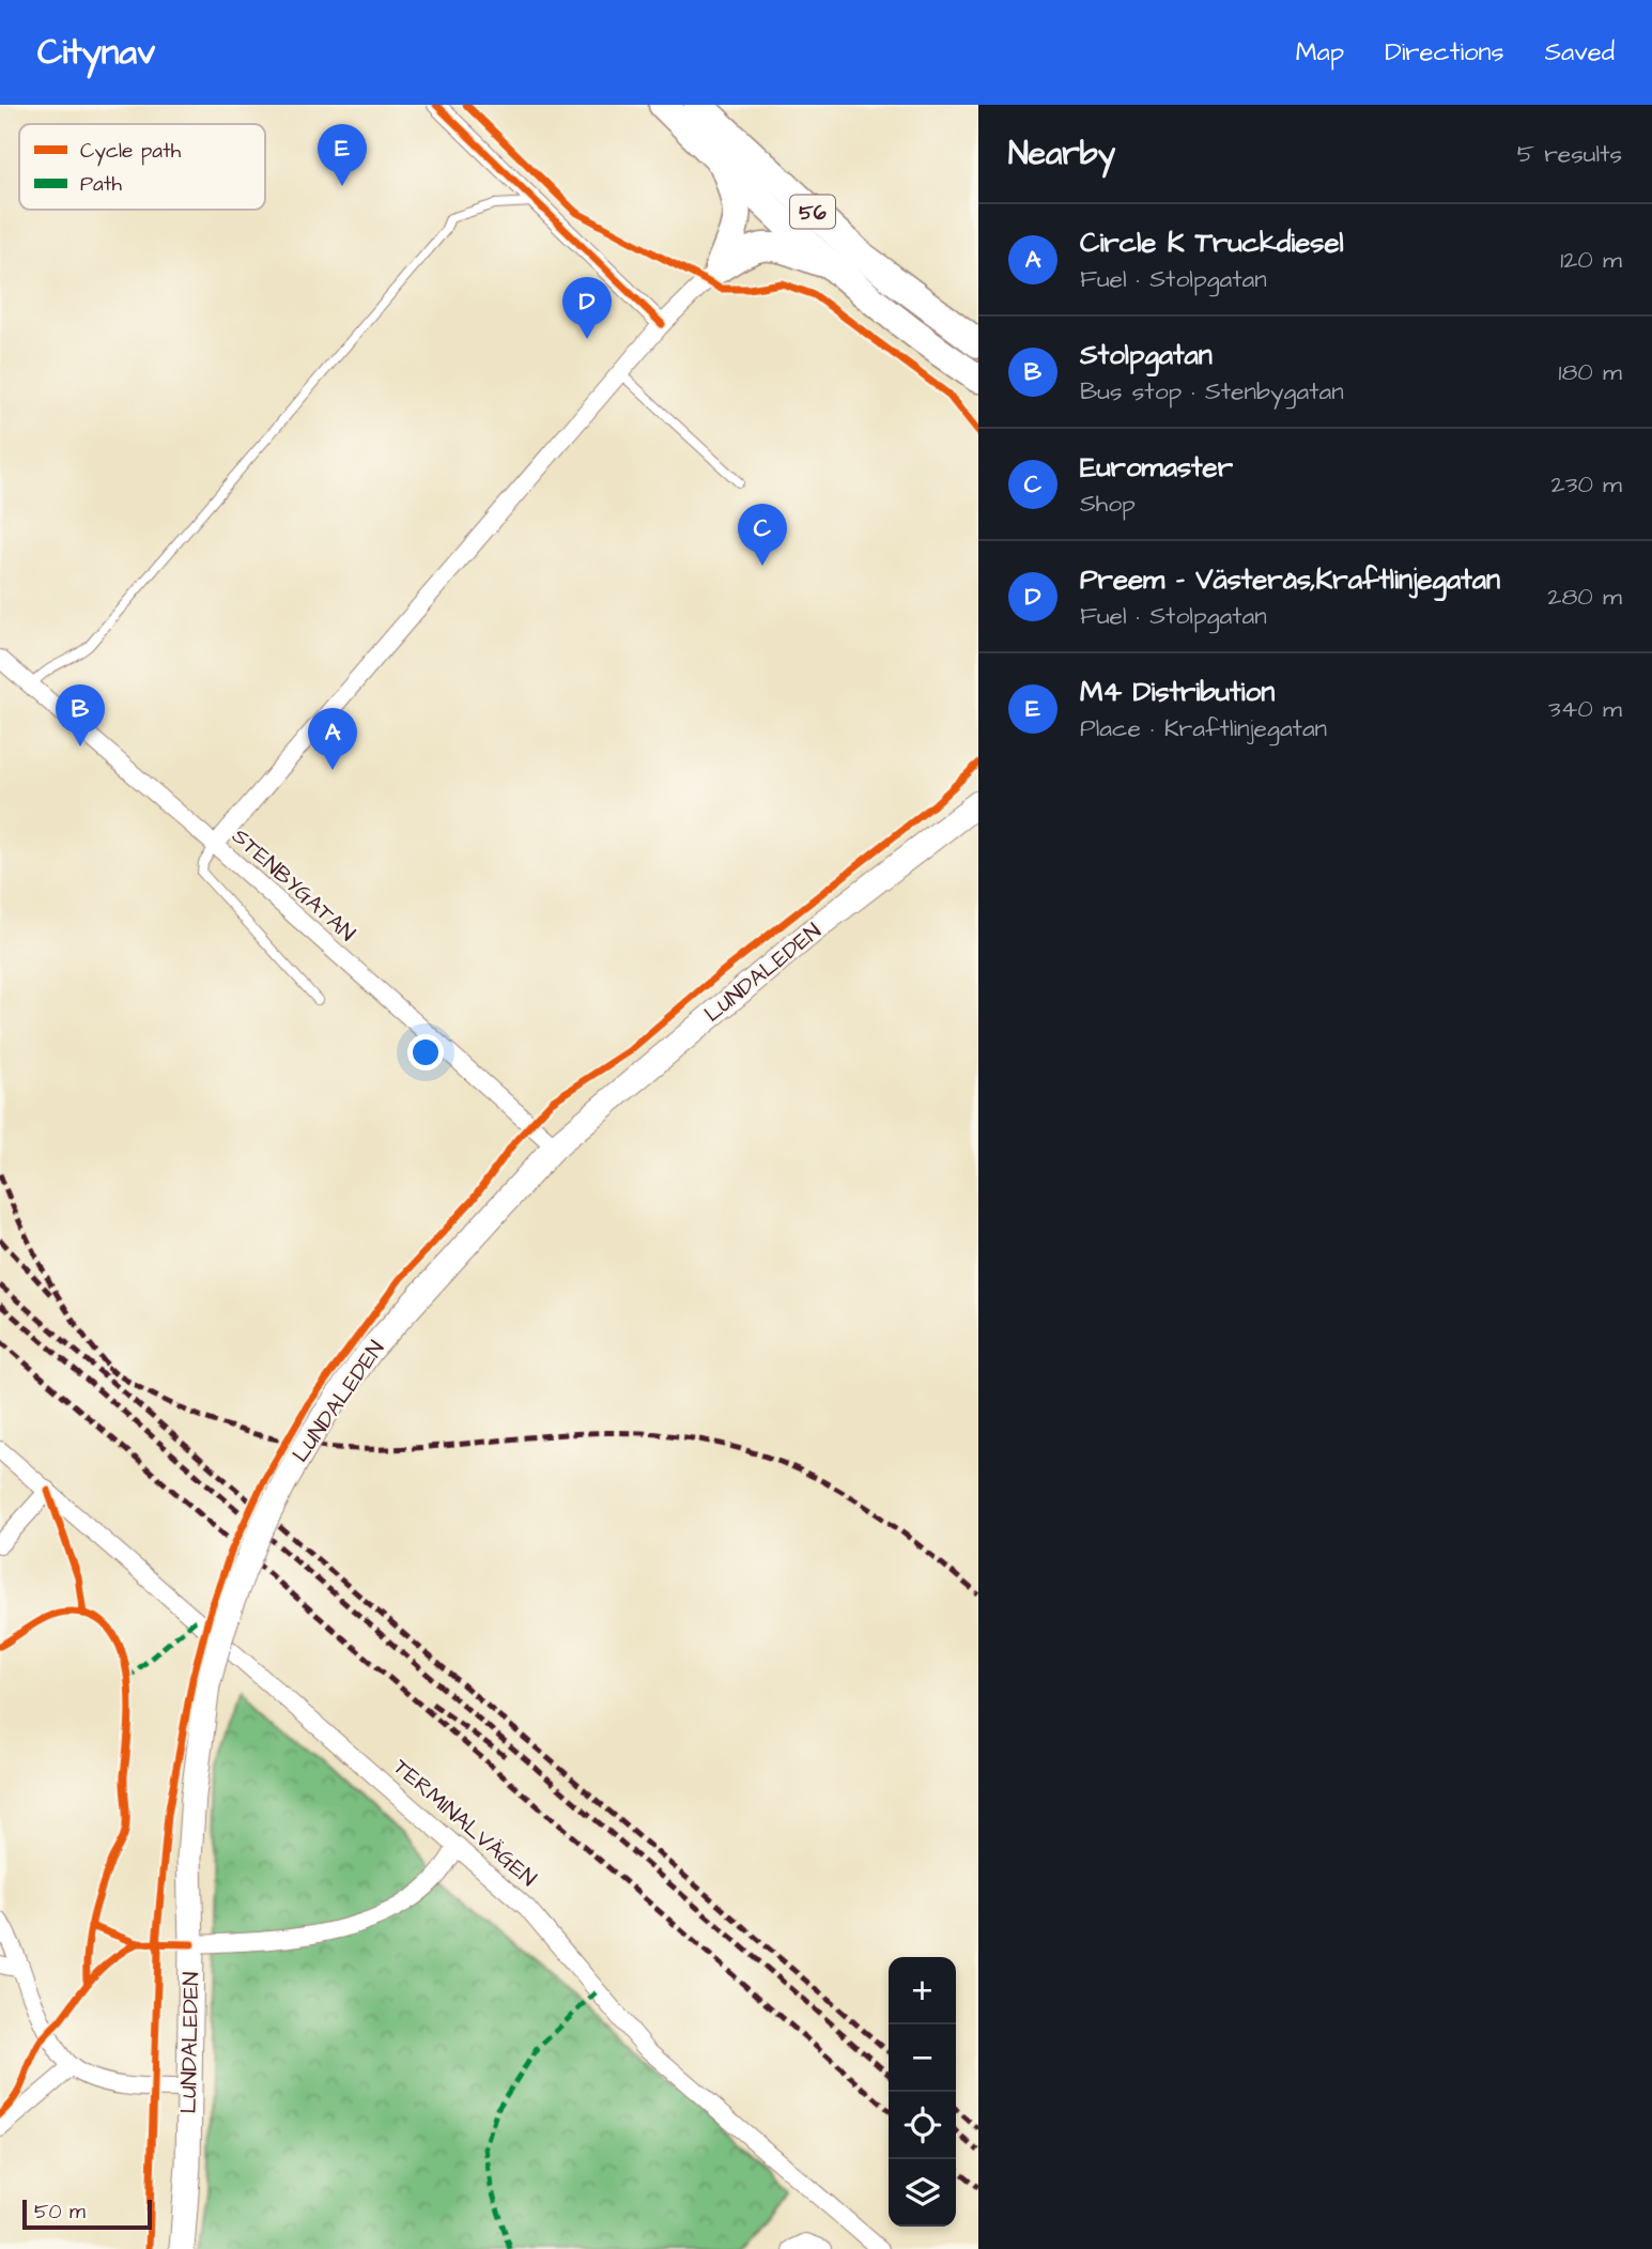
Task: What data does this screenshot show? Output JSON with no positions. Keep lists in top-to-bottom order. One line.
{"streets":{"highway":["56"],"main road":["LUNDALEDEN"],"street":["STENBYGATAN","TERMINALVÄGEN"]},"crossings":[["STENBYGATAN","LUNDALEDEN"]],"legend":["Cycle path","Path"],"scale_bar":"50 m","page":{"header":"Citynav","nav":["Map","Directions","Saved"],"heading":["Nearby","5 results"],"pins":["E","D","C","B","A"],"list":[{"mark":"A","name":"Circle K Truckdiesel","note":"Fuel · Stolpgatan","value":"120 m"},{"mark":"B","name":"Stolpgatan","note":"Bus stop · Stenbygatan","value":"180 m"},{"mark":"C","name":"Euromaster","note":"Shop","value":"230 m"},{"mark":"D","name":"Preem - Västerås,Kraftlinjegatan","note":"Fuel · Stolpgatan","value":"280 m"},{"mark":"E","name":"M4 Distribution","note":"Place · Kraftlinjegatan","value":"340 m"}],"map_buttons":["+","−"],"scale":"50 m"}}
